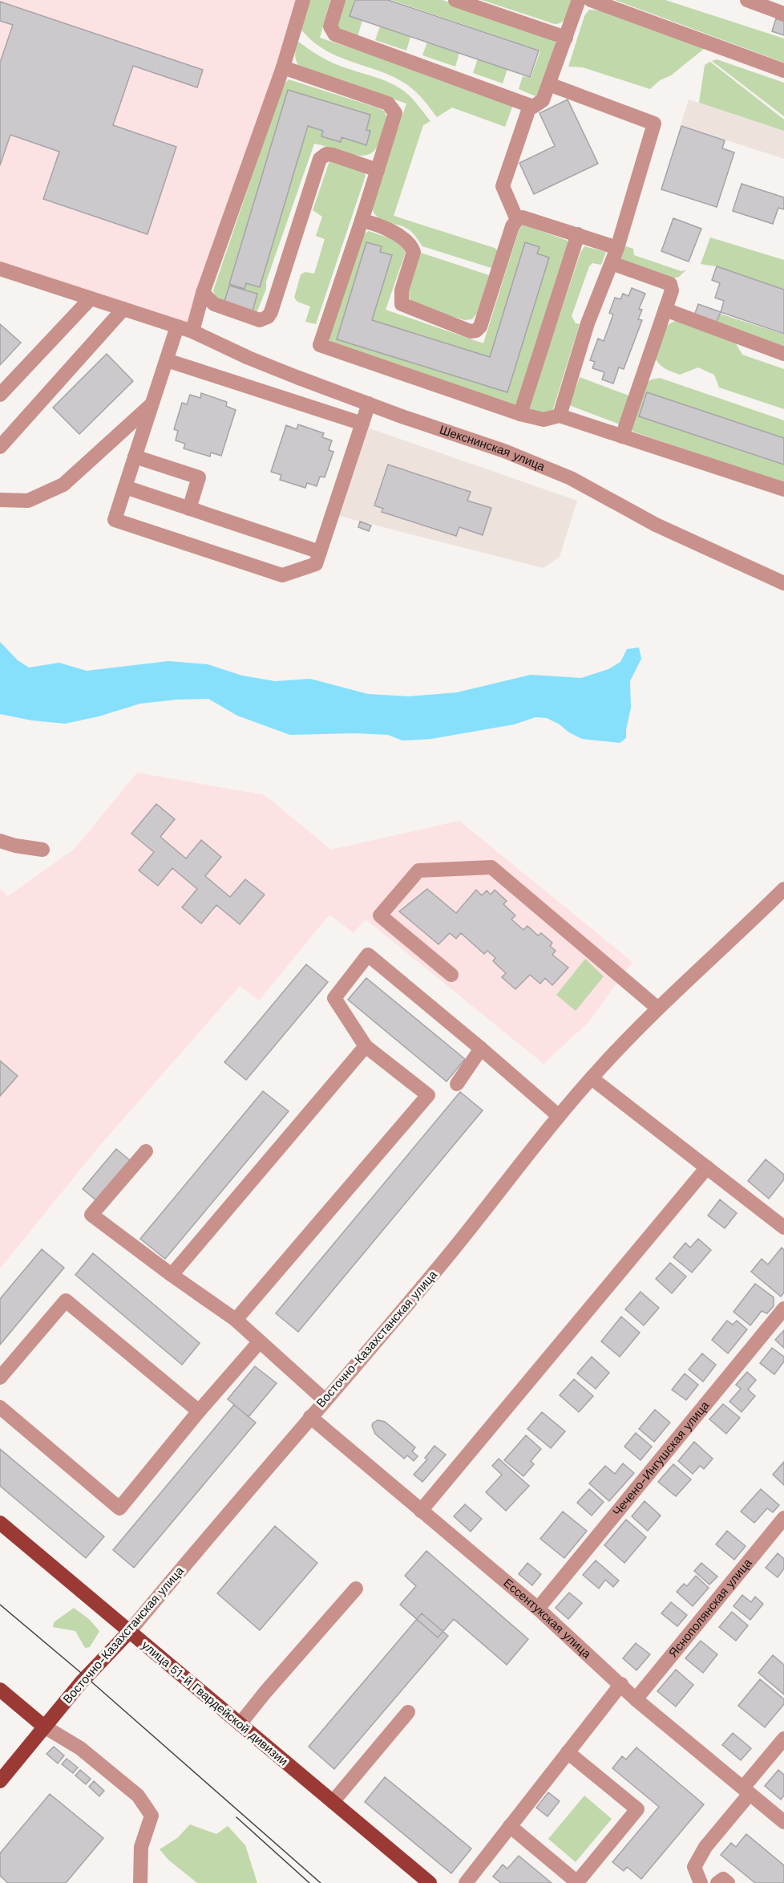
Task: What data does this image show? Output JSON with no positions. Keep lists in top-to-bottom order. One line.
{"streets":{"main road":["Восточно-Казахстанская улица","улица 51-й Гвардейской дивизии"],"street":["Шекснинская улица","Чечено-Ингушская улица","Яснополянская улица","Ессентукская улица"]},"crossings":[["Восточно-Казахстанская улица","Ессентукская улица"],["Восточно-Казахстанская улица","улица 51-й Гвардейской дивизии"],["Чечено-Ингушская улица","Ессентукская улица"],["Яснополянская улица","Ессентукская улица"]]}
